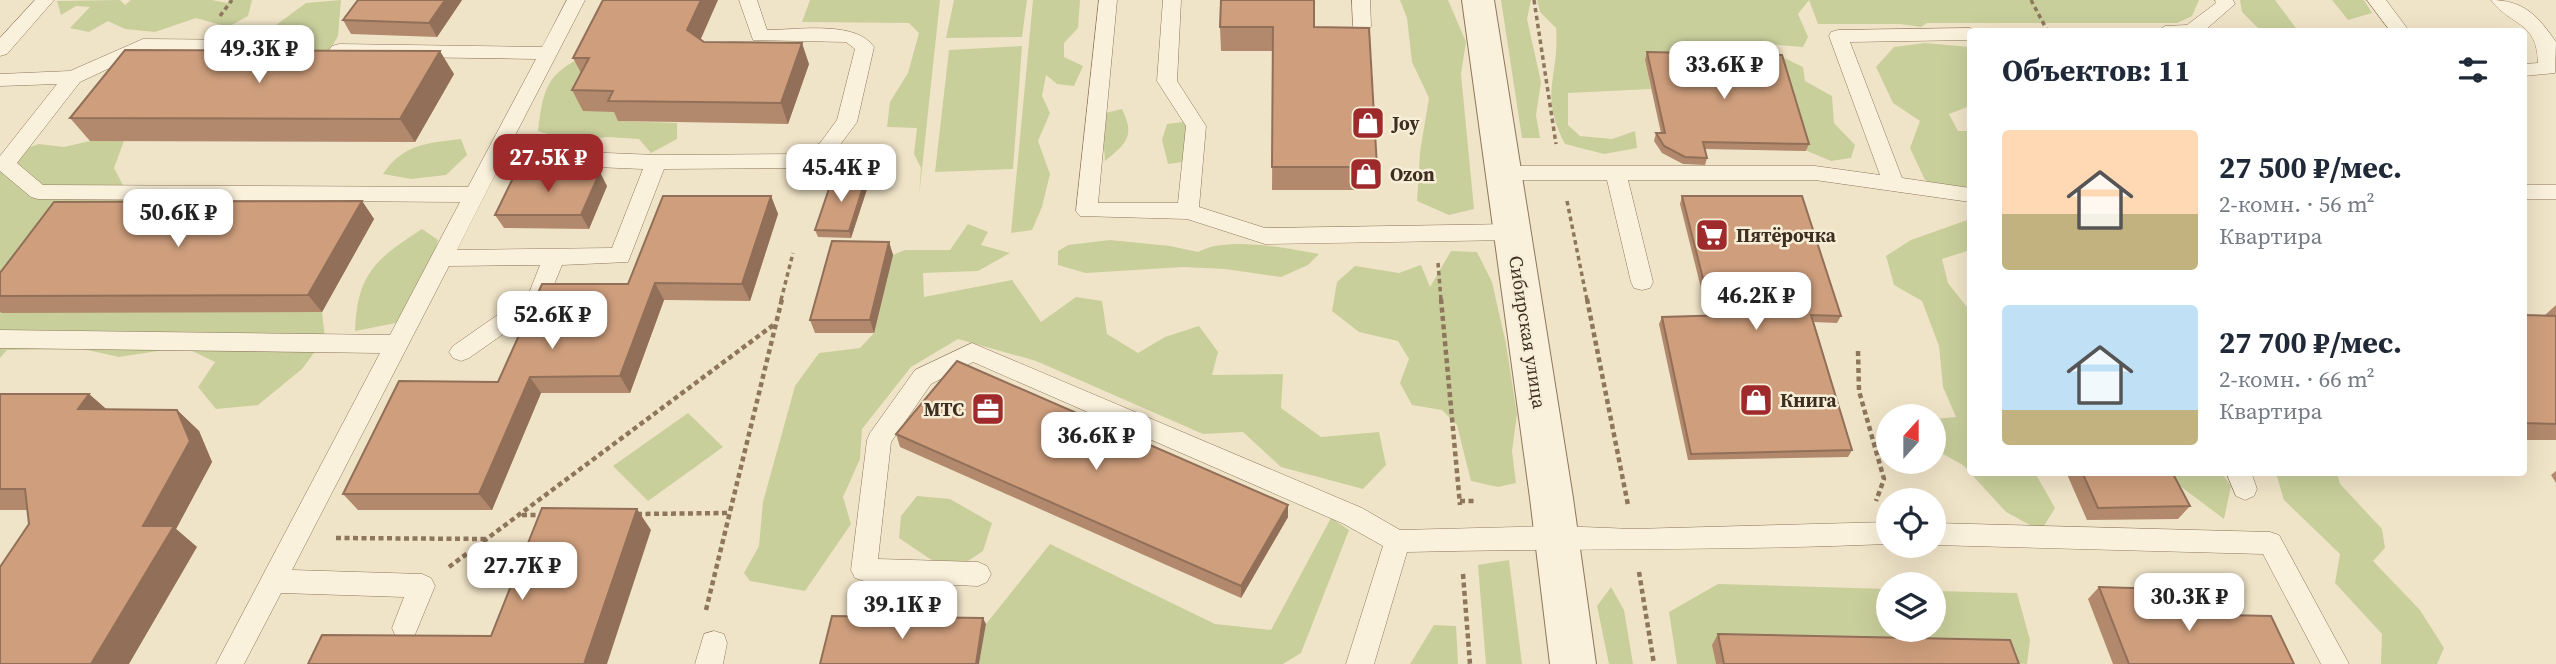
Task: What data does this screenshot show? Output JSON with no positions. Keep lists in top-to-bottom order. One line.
{"streets":{"street":["Сибирская улица"]},"places":{"shop":["Joy","Ozon","Книга"],"supermarket":["Пятёрочка"],"office":["МТС"]},"north":"top","page":{"price":["49.3K ₽","33.6K ₽","27.5K ₽","45.4K ₽","50.6K ₽","46.2K ₽","52.6K ₽","36.6K ₽","27.7K ₽","30.3K ₽","39.1K ₽"],"heading":"Объектов: 11","list":[{"name":"27 500 ₽/мес.","note":"2-комн. · 56 m² · Квартира"},{"name":"27 700 ₽/мес.","note":"2-комн. · 66 m² · Квартира"}]}}
